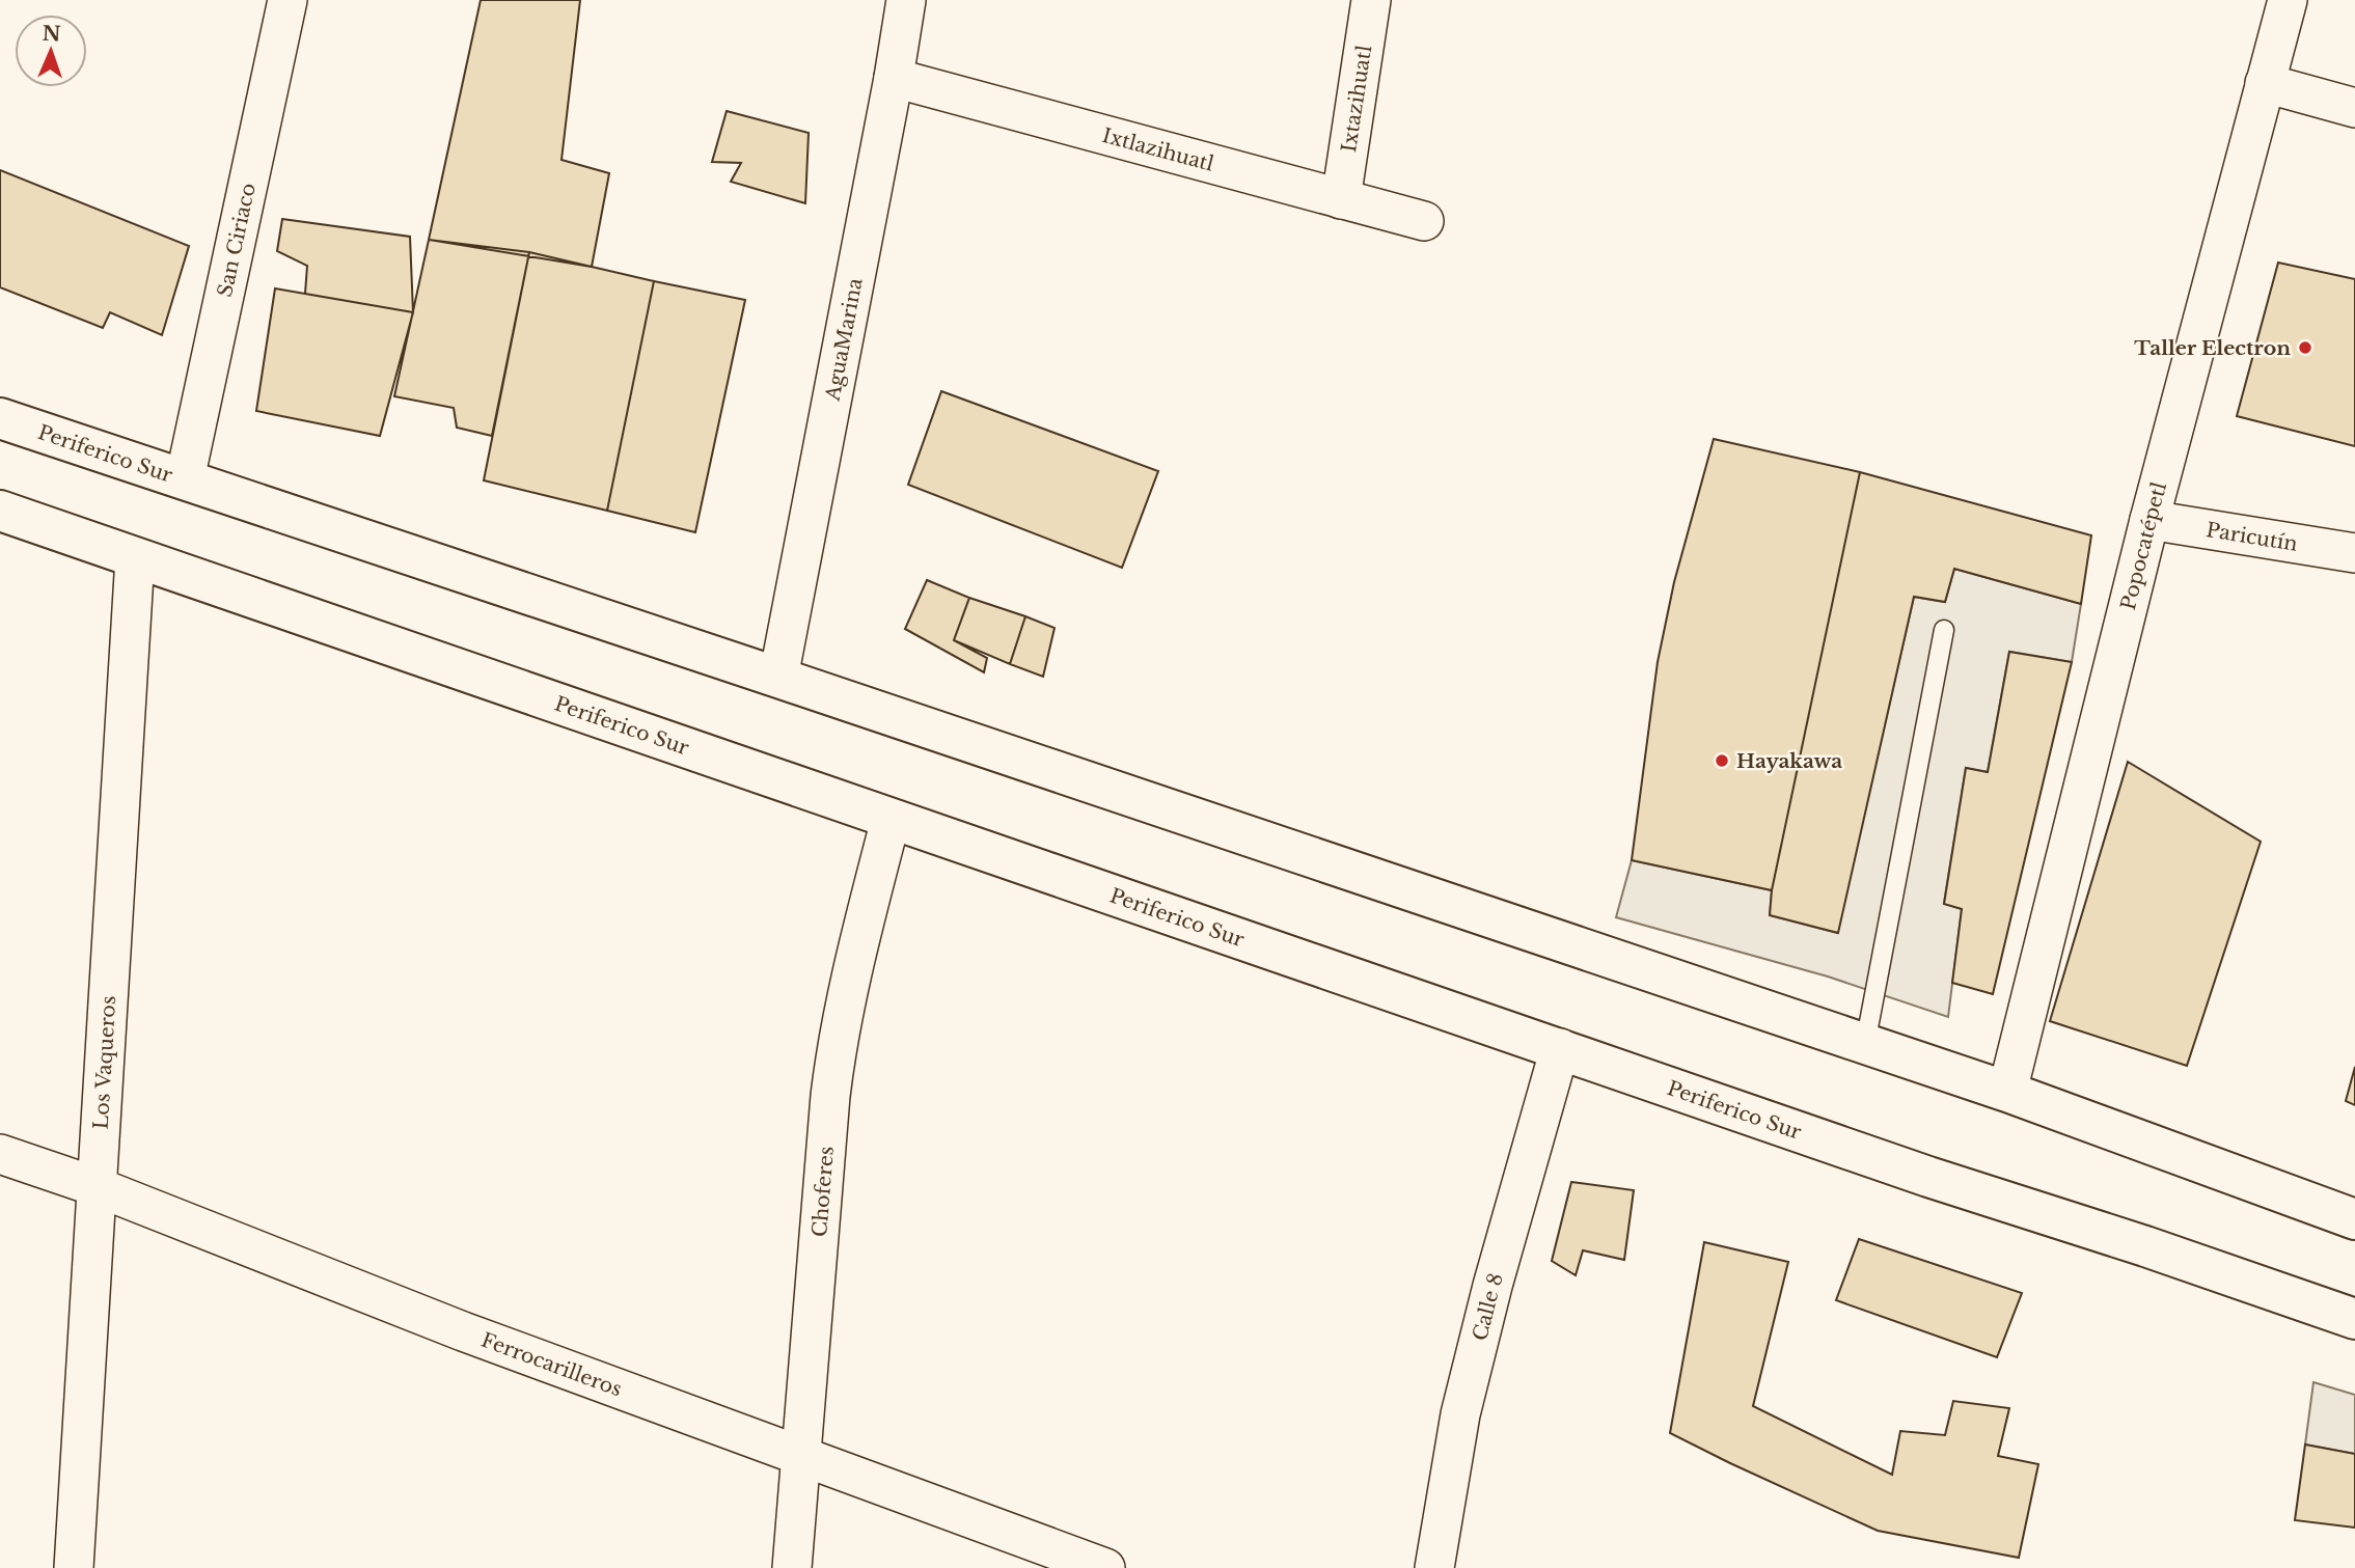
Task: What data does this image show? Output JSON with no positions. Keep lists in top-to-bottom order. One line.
{"streets":{"main road":["Periferico Sur"],"street":["Ixtazihuatl","Ixtlazihuatl","San Ciriaco","AguaMarina","Paricutín","Popocatépetl","Los Vaqueros","Choferes","Calle 8","Ferrocarilleros"]},"crossings":[["Ixtazihuatl","Ixtlazihuatl"],["Ixtlazihuatl","AguaMarina"],["San Ciriaco","Periferico Sur"],["AguaMarina","Periferico Sur"],["Periferico Sur","Popocatépetl"],["Periferico Sur","Los Vaqueros"],["Periferico Sur","Choferes"],["Periferico Sur","Calle 8"],["Paricutín","Popocatépetl"],["Los Vaqueros","Ferrocarilleros"],["Choferes","Ferrocarilleros"]],"places":["Taller Electron","Hayakawa"],"north":"top"}
